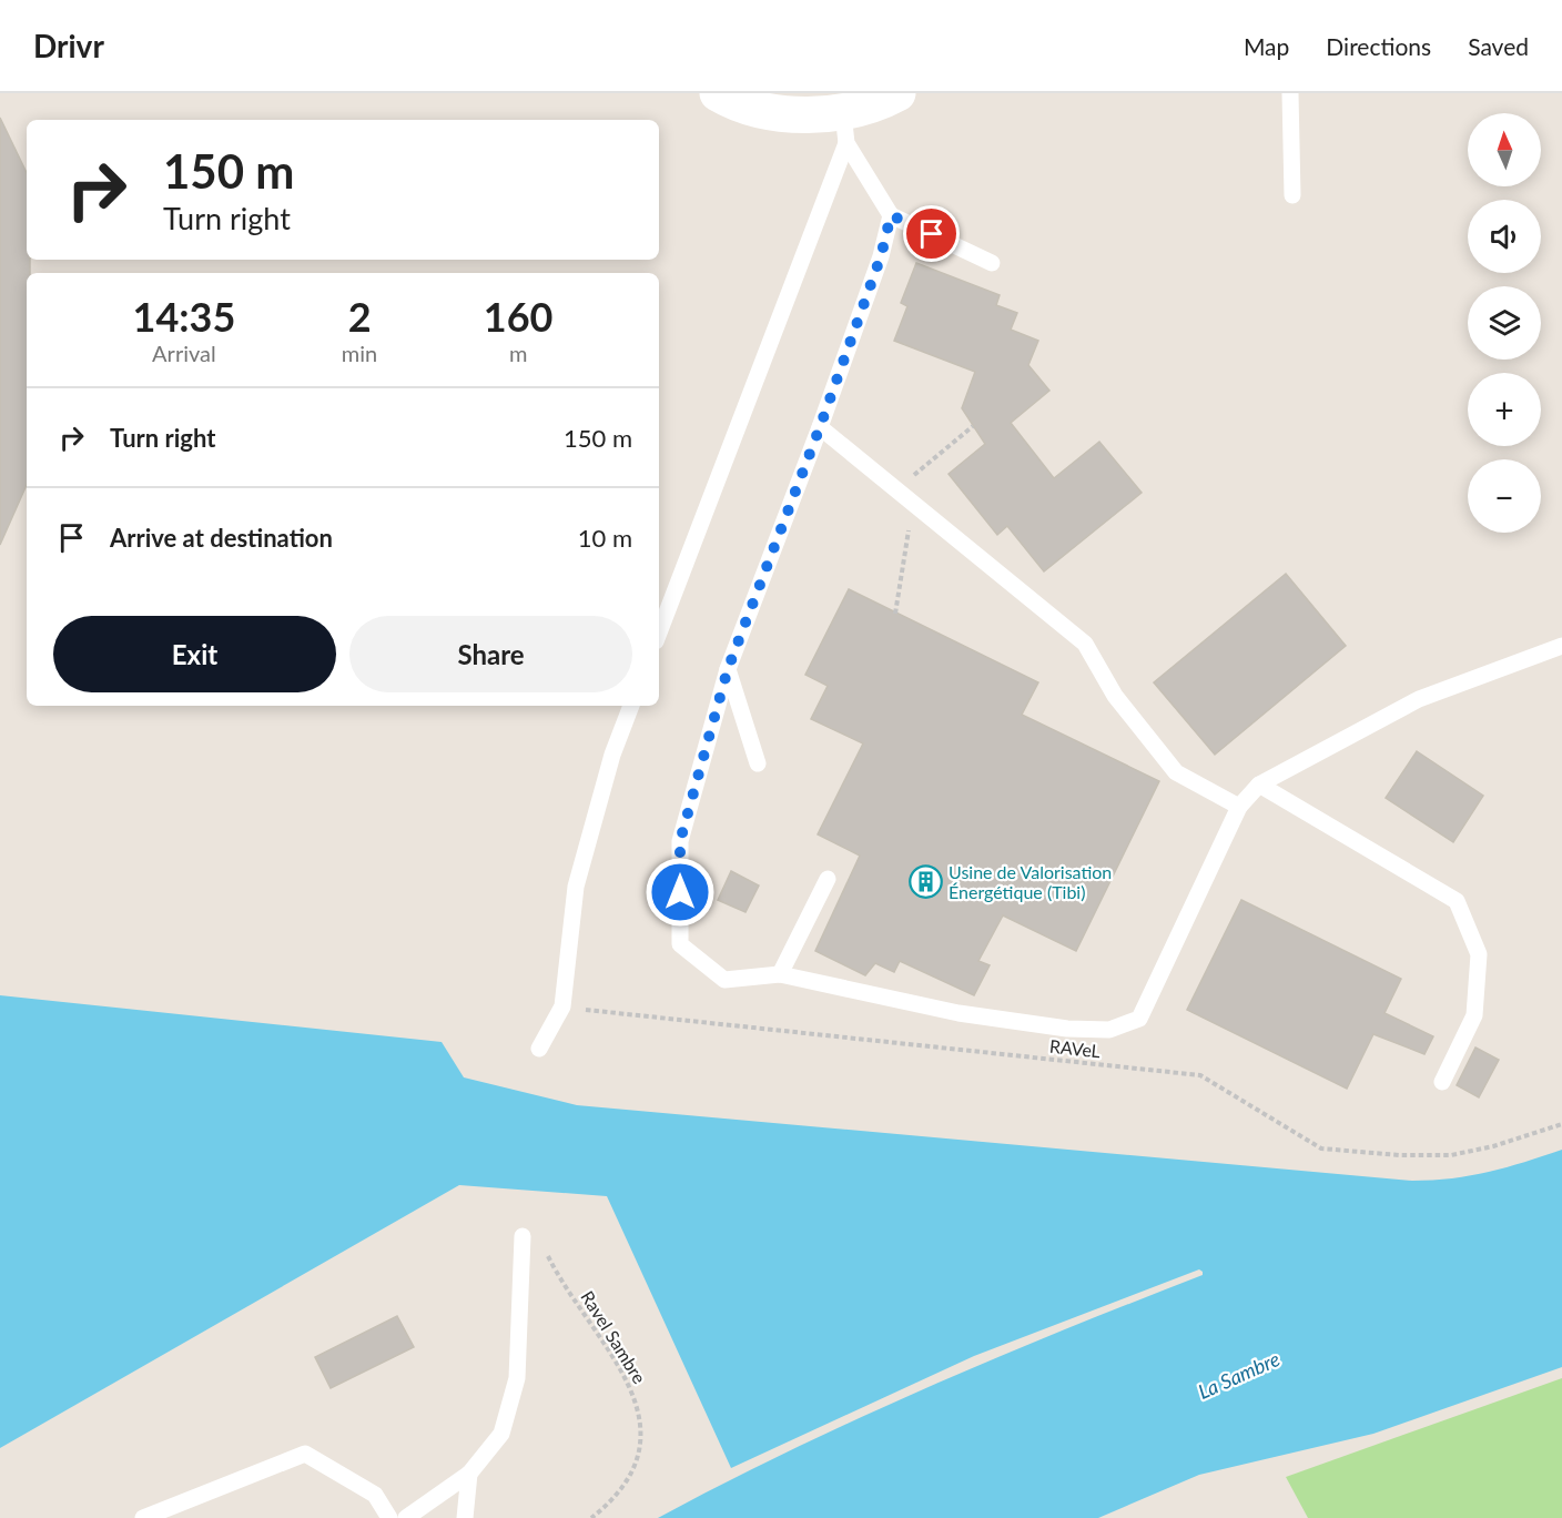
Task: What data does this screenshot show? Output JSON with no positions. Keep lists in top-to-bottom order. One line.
{"streets":{"path":["RAVeL","Ravel Sambre"]},"water":["La Sambre"],"places":{"building":["Usine de Valorisation Énergétique (Tibi)"]},"north":"top","page":{"header":"Drivr","nav":["Map","Directions","Saved"],"map_buttons":["+","−"],"turn":["150 m","Turn right"],"eta":["14:35","Arrival","2","min","160","m"],"list":[{"name":"Turn right","value":"150 m"},{"name":"Arrive at destination","value":"10 m"}],"buttons":["Exit","Share"]}}
